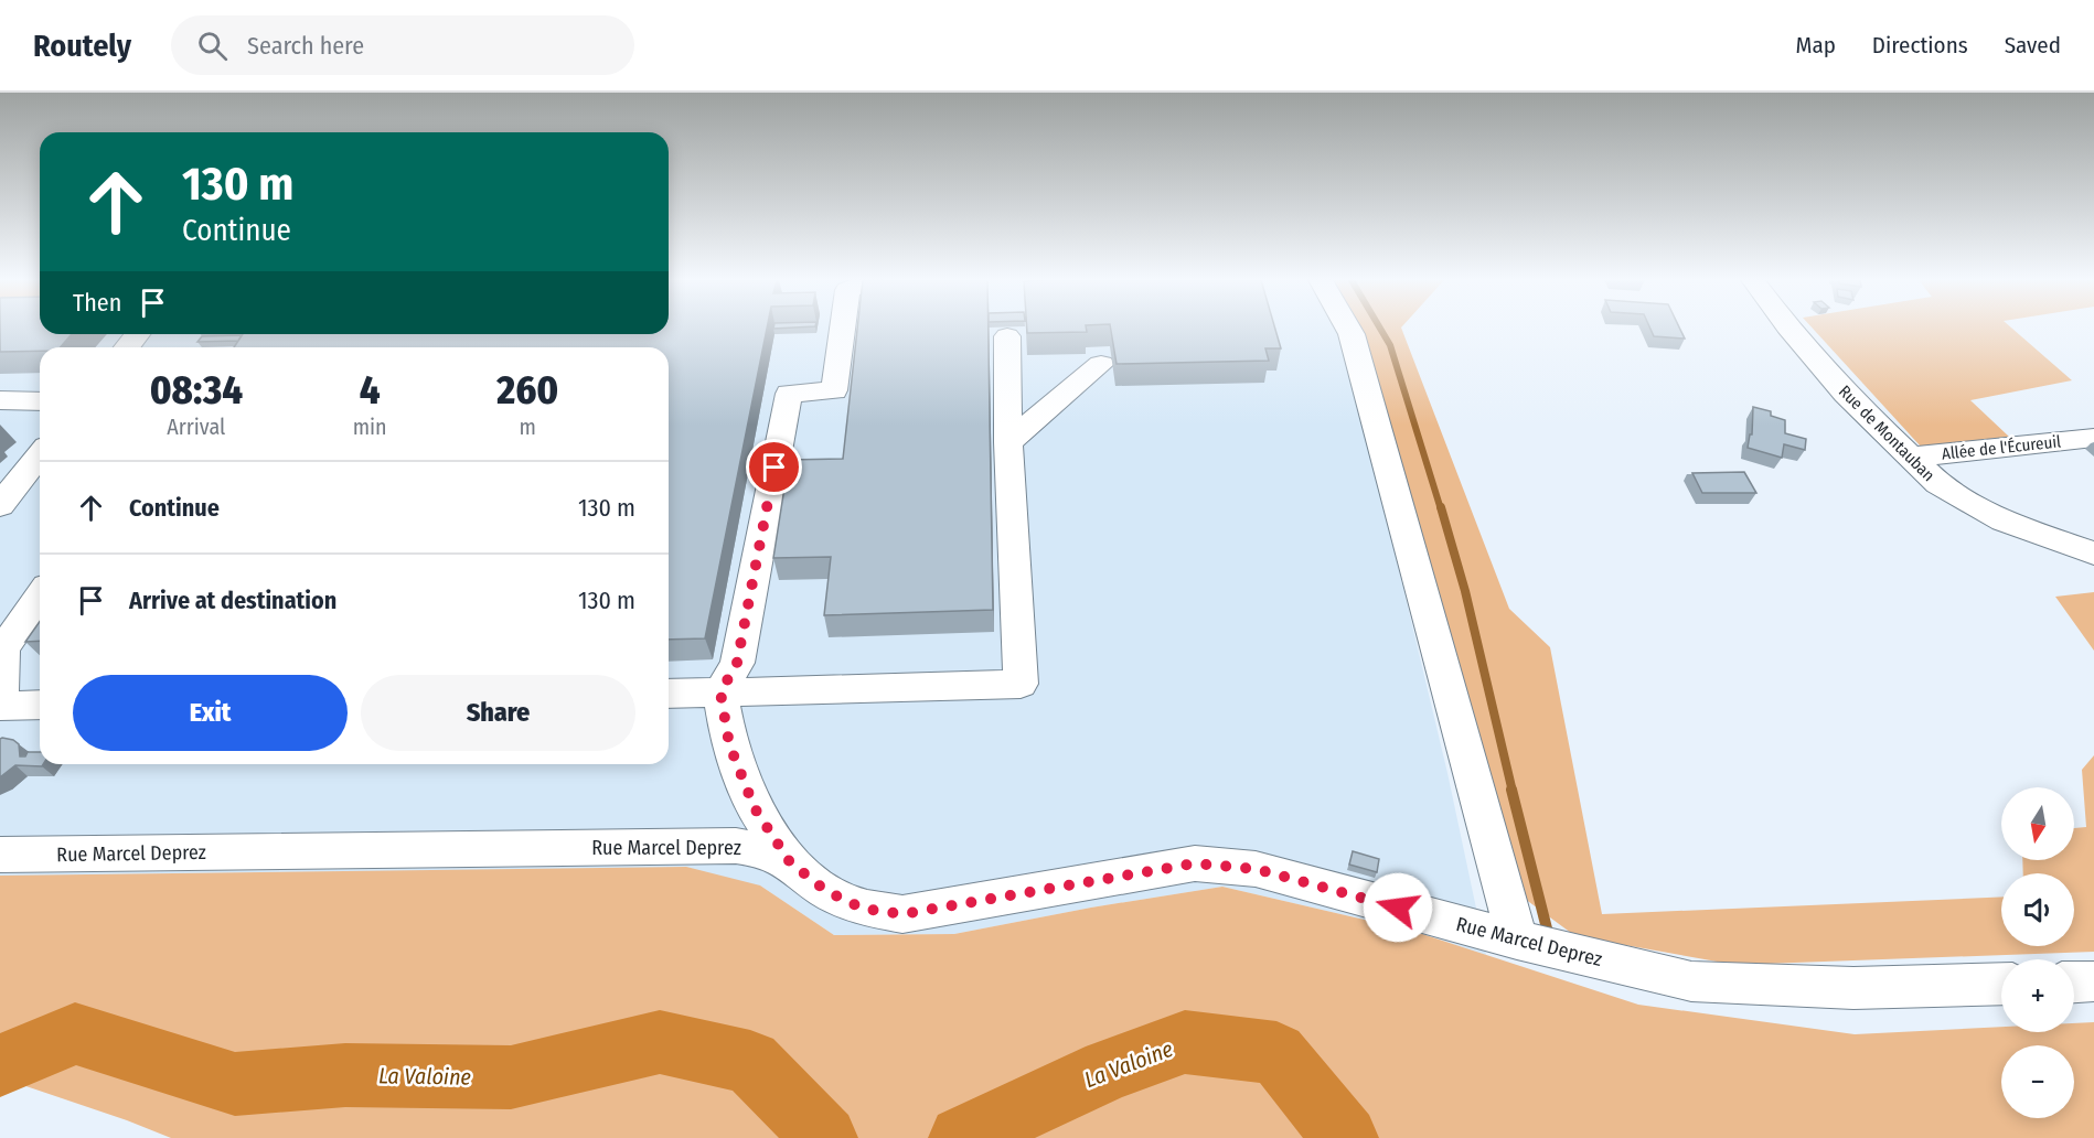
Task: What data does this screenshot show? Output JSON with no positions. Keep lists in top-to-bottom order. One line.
{"streets":{"street":["Rue de Montauban","Allée de l'Écureuil","Rue Marcel Deprez"]},"crossings":[["Rue de Montauban","Allée de l'Écureuil"]],"water":["La Valoine"],"north":"bottom","page":{"header":"Routely","search":"Search here","nav":["Map","Directions","Saved"],"turn":["130 m","Continue"],"then":"Then","eta":["08:34","Arrival","4","min","260","m"],"list":[{"name":"Continue","value":"130 m"},{"name":"Arrive at destination","value":"130 m"}],"buttons":["Exit","Share"],"map_buttons":["+","−"]}}
